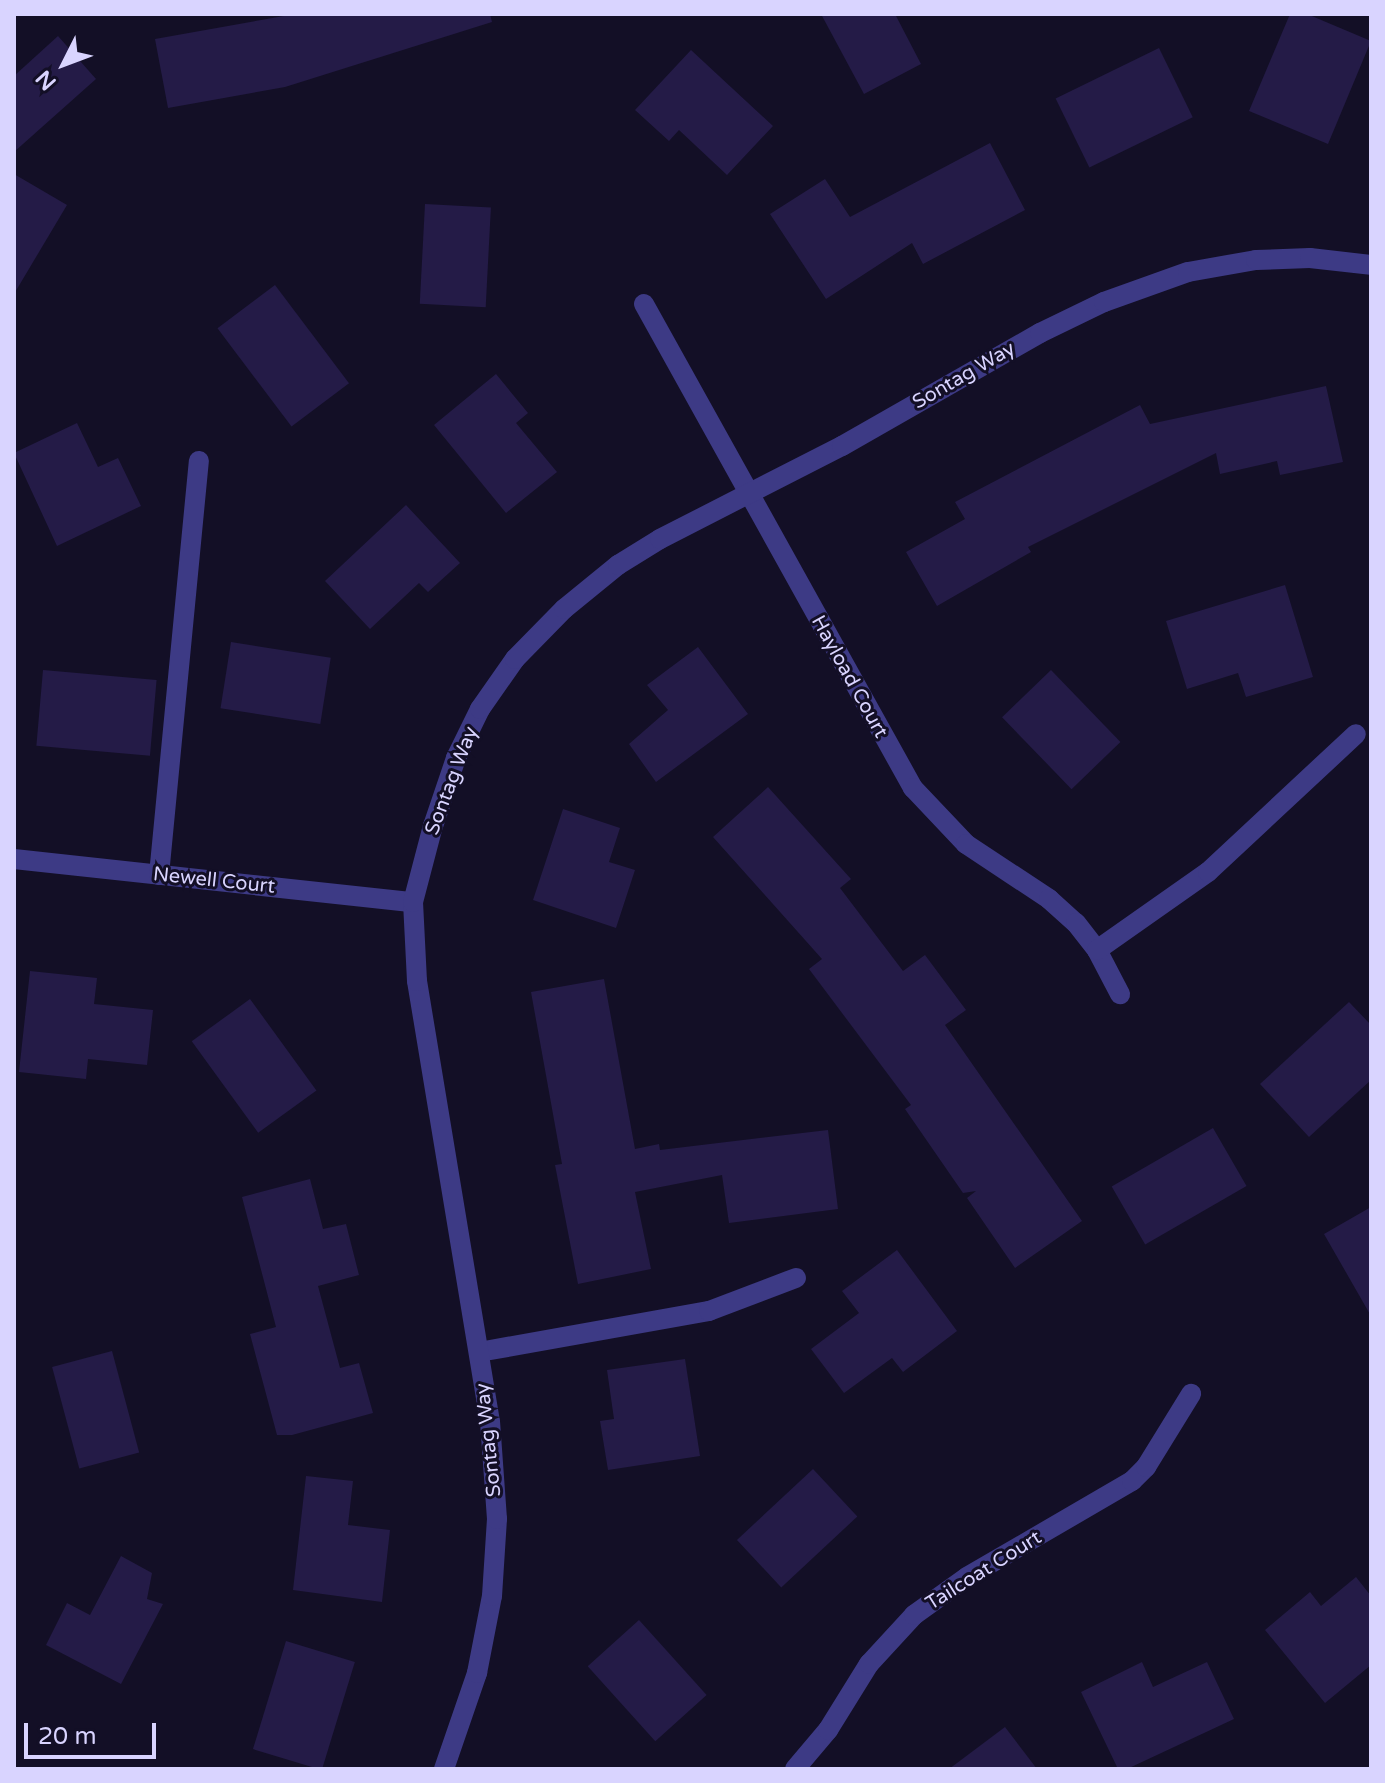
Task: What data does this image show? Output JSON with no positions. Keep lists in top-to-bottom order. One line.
{"streets":{"street":["Sontag Way","Hayload Court","Newell Court","Tailcoat Court"]},"crossings":[["Sontag Way","Hayload Court"],["Sontag Way","Newell Court"]],"scale_bar":"20 m","north":"bottom left"}
